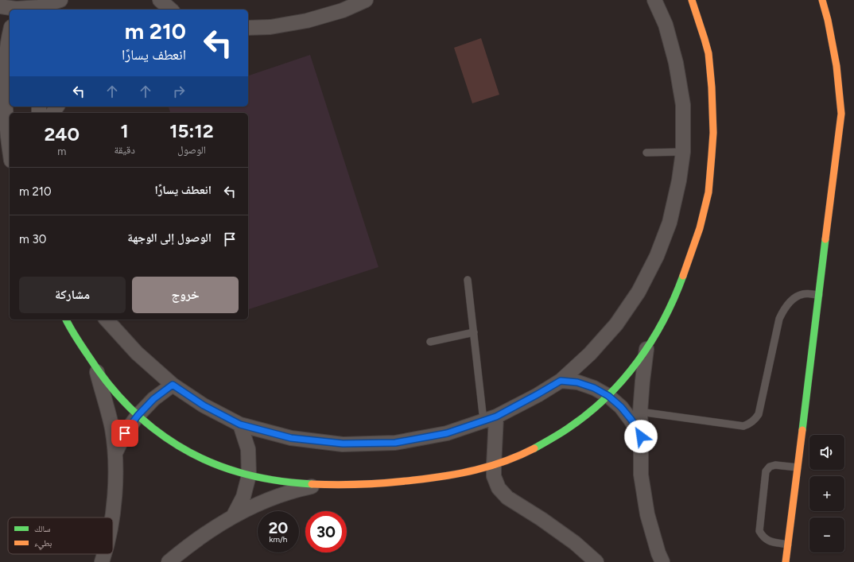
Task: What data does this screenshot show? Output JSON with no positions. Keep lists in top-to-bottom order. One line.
{"legend":["سالك","بطيء"],"page":{"turn":["210 m","انعطف يسارًا"],"eta":["15:12","الوصول","1","دقيقة","240","m"],"list":[{"name":"انعطف يسارًا","value":"210 m"},{"name":"الوصول إلى الوجهة","value":"30 m"}],"buttons":["خروج","مشاركة"],"map_buttons":["+","−"],"speed":"20 km/h","limit":"30"}}
